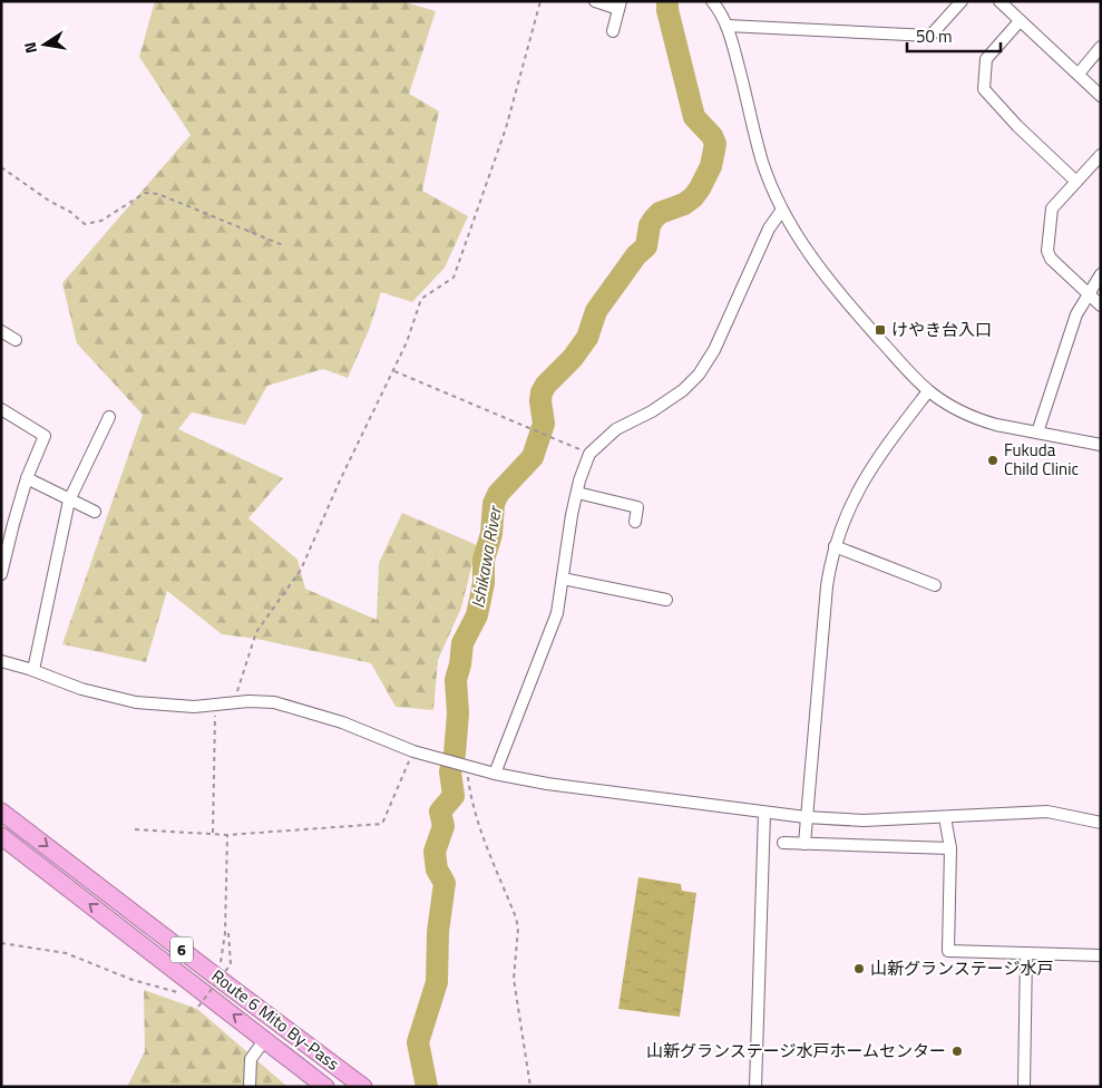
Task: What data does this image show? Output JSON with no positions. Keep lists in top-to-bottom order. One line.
{"streets":{"highway":["6","Route 6 Mito By-Pass"]},"water":["Ishikawa River"],"places":{"transit":["けやき台入口"],"other":["Fukuda Child Clinic","山新グランステージ水戸","山新グランステージ水戸ホームセンター"]},"scale_bar":"50 m","north":"left"}
